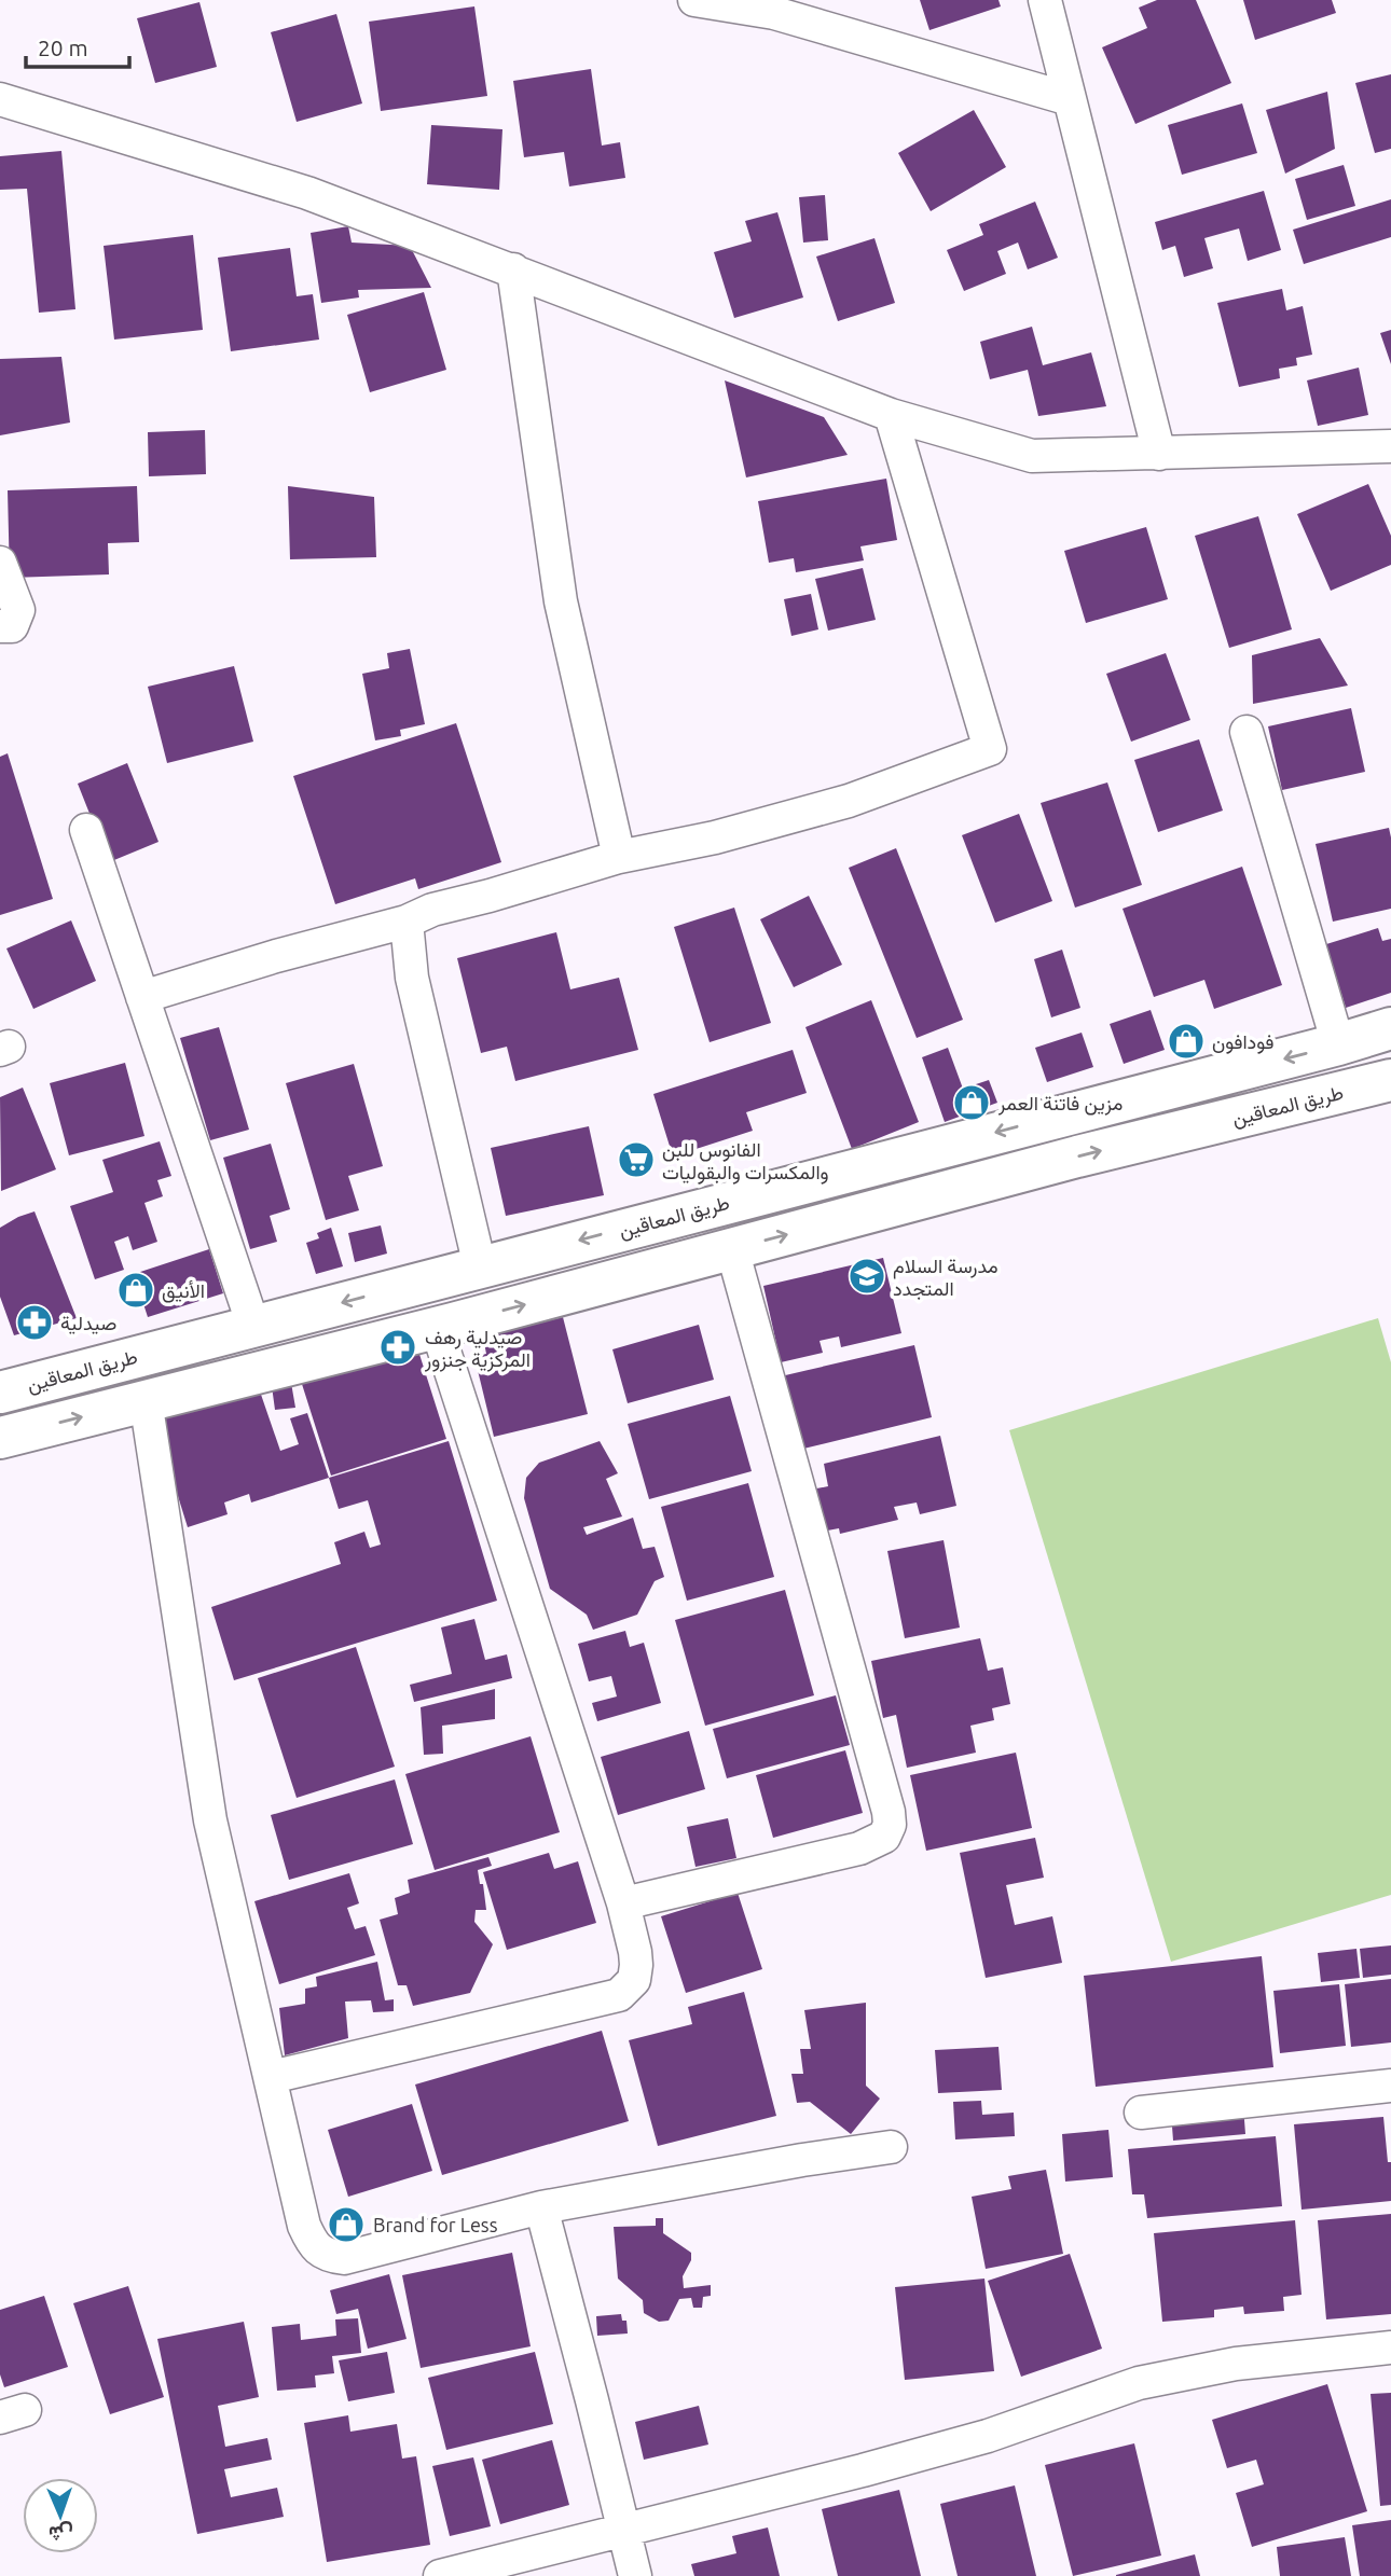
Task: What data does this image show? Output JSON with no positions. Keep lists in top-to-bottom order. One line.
{"streets":{"street":["طريق المعاقين"]},"places":{"shop":["فودافون","مزين فاتنة العمر","الأنيق","Brand for Less"],"supermarket":["الفانوس للبن والمكسرات والبقوليات"],"school or university":["مدرسة السلام المتجدد"],"pharmacy":["صيدلية","صيدلية رهف المركزية جنزور"]},"scale_bar":"20 m","north":"bottom"}
